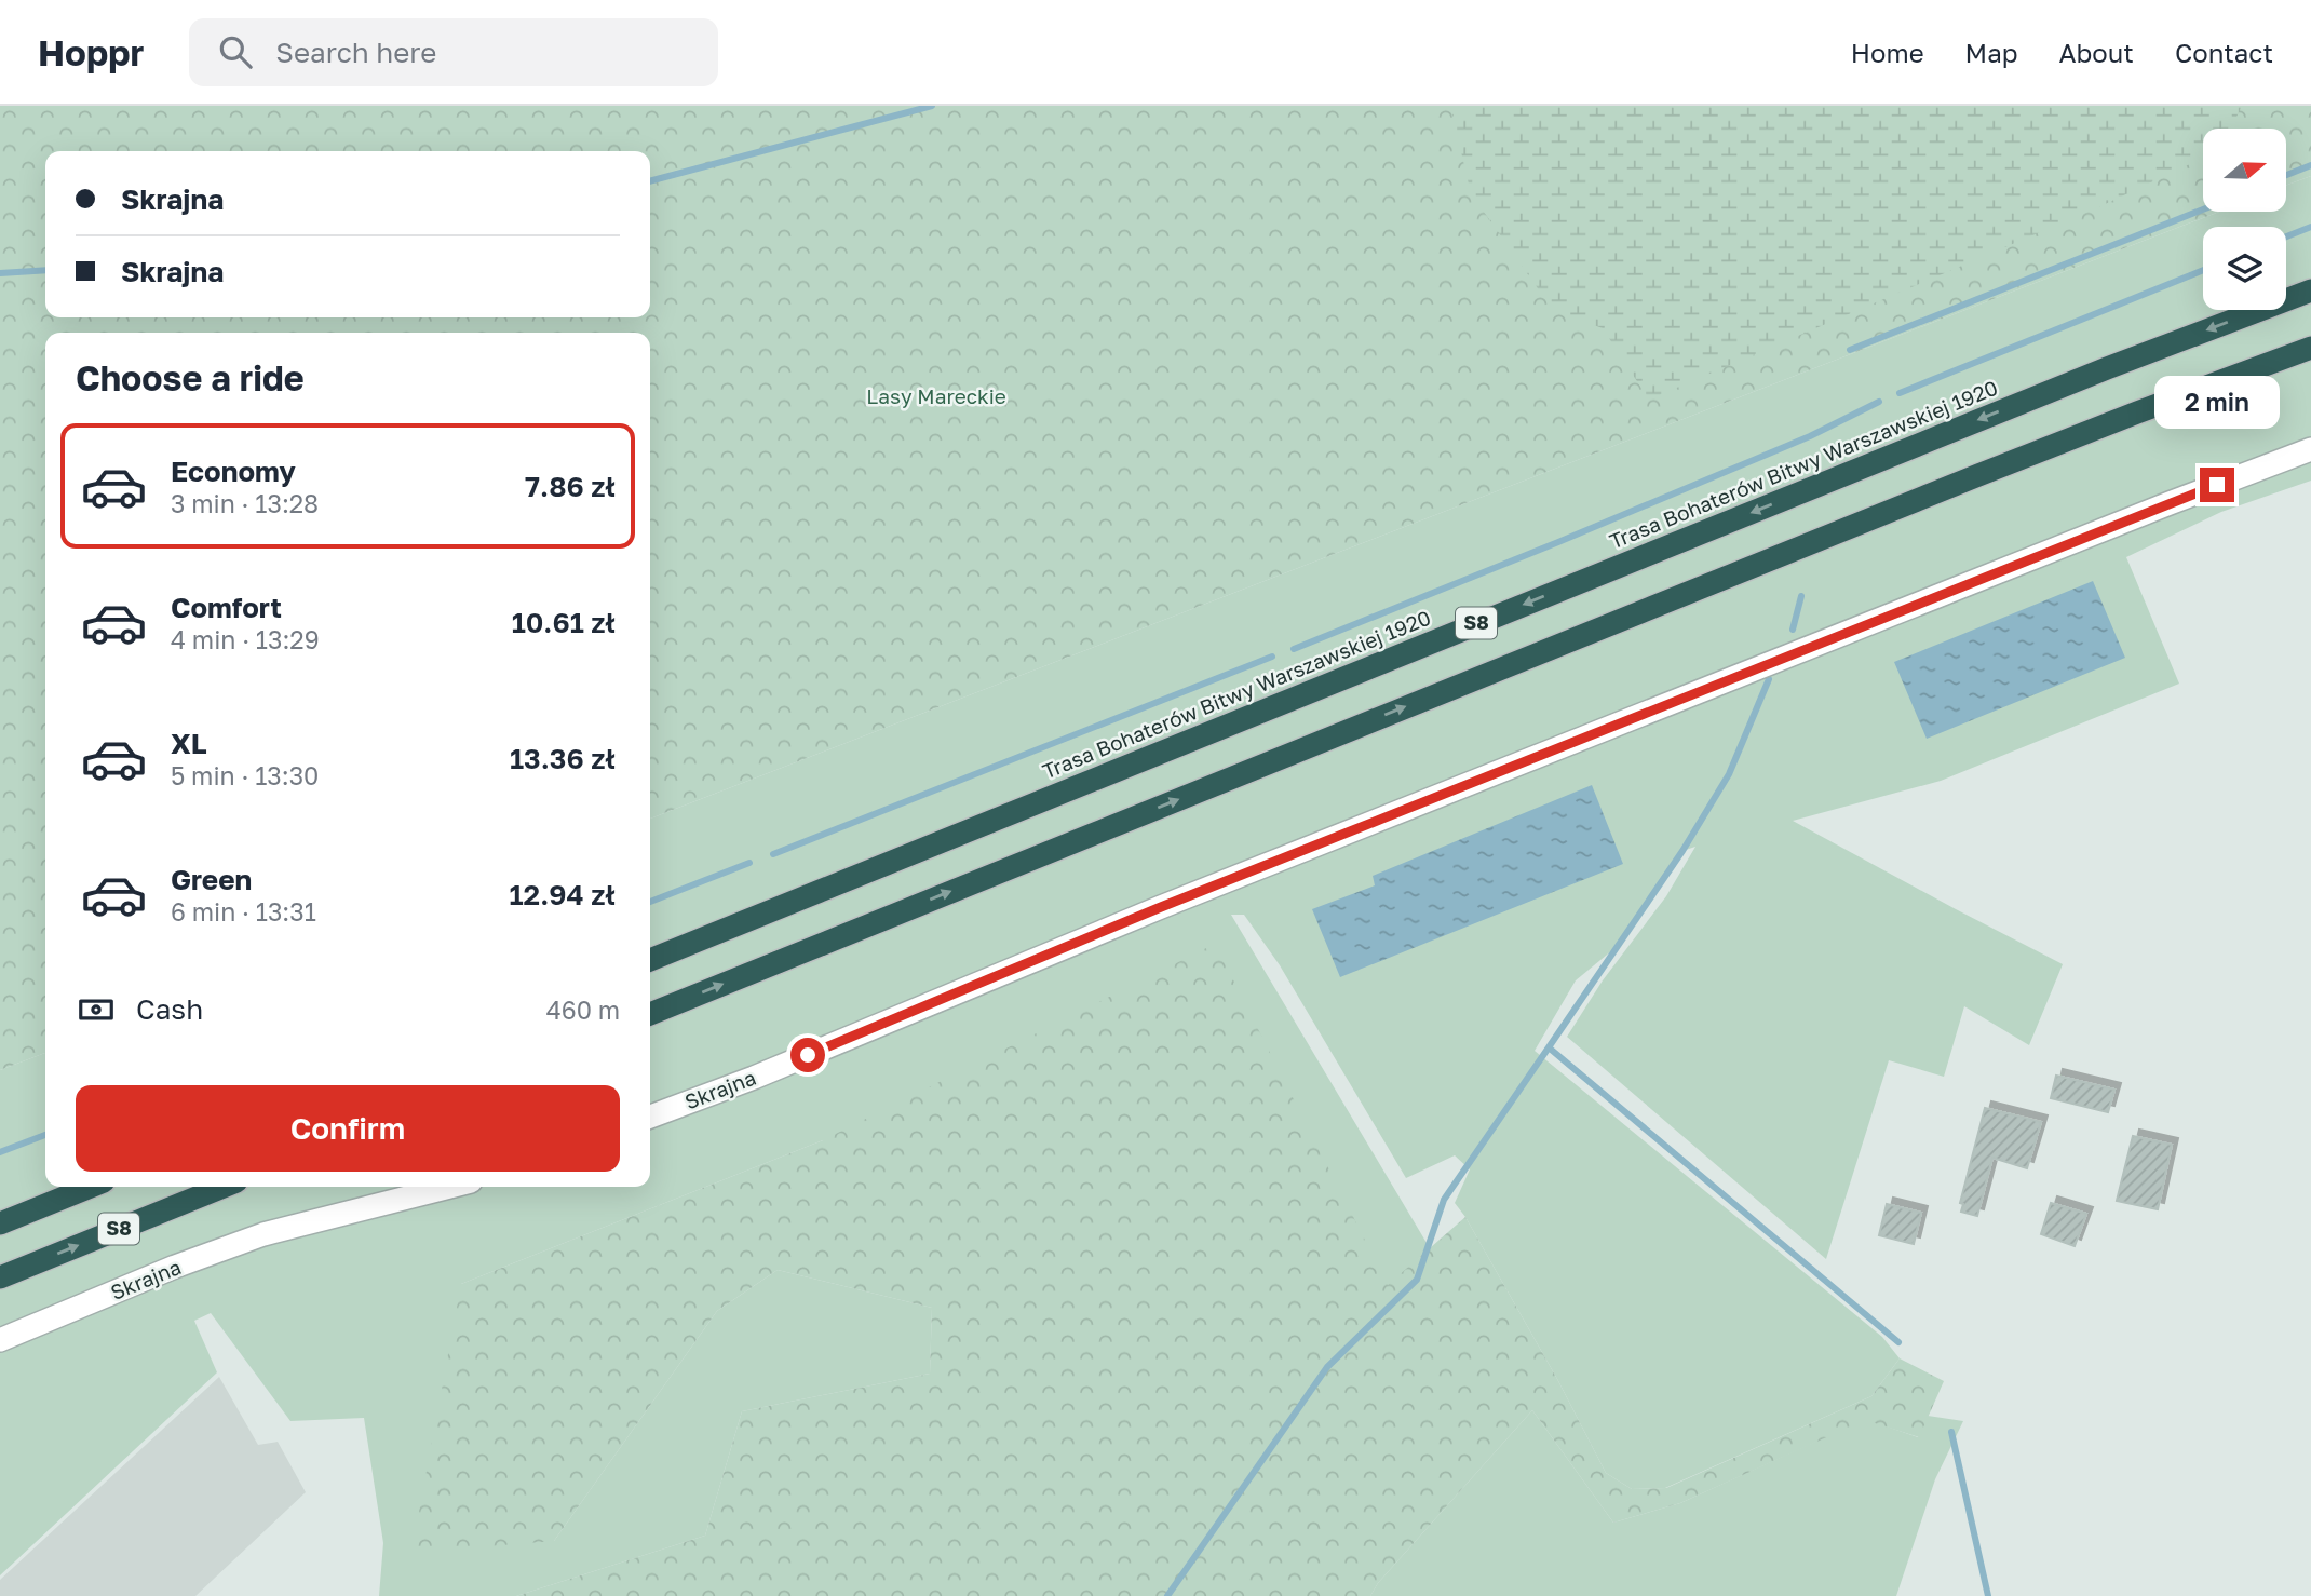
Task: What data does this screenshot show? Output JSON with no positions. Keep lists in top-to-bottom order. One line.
{"streets":{"highway":["Trasa Bohaterów Bitwy Warszawskiej 1920","S8"],"street":["Skrajna"]},"parks":["Lasy Mareckie"],"north":"right","page":{"header":"Hoppr","search":"Search here","nav":["Home","Map","About","Contact"],"banner":["Skrajna","Skrajna"],"heading":"Choose a ride","bubble":"2 min","list":[{"name":"Economy","note":"3 min · 13:28","value":"7.86 zł"},{"name":"Comfort","note":"4 min · 13:29","value":"10.61 zł"},{"name":"XL","note":"5 min · 13:30","value":"13.36 zł"},{"name":"Green","note":"6 min · 13:31","value":"12.94 zł"}],"pay":["Cash","460 m"],"buttons":"Confirm"}}
